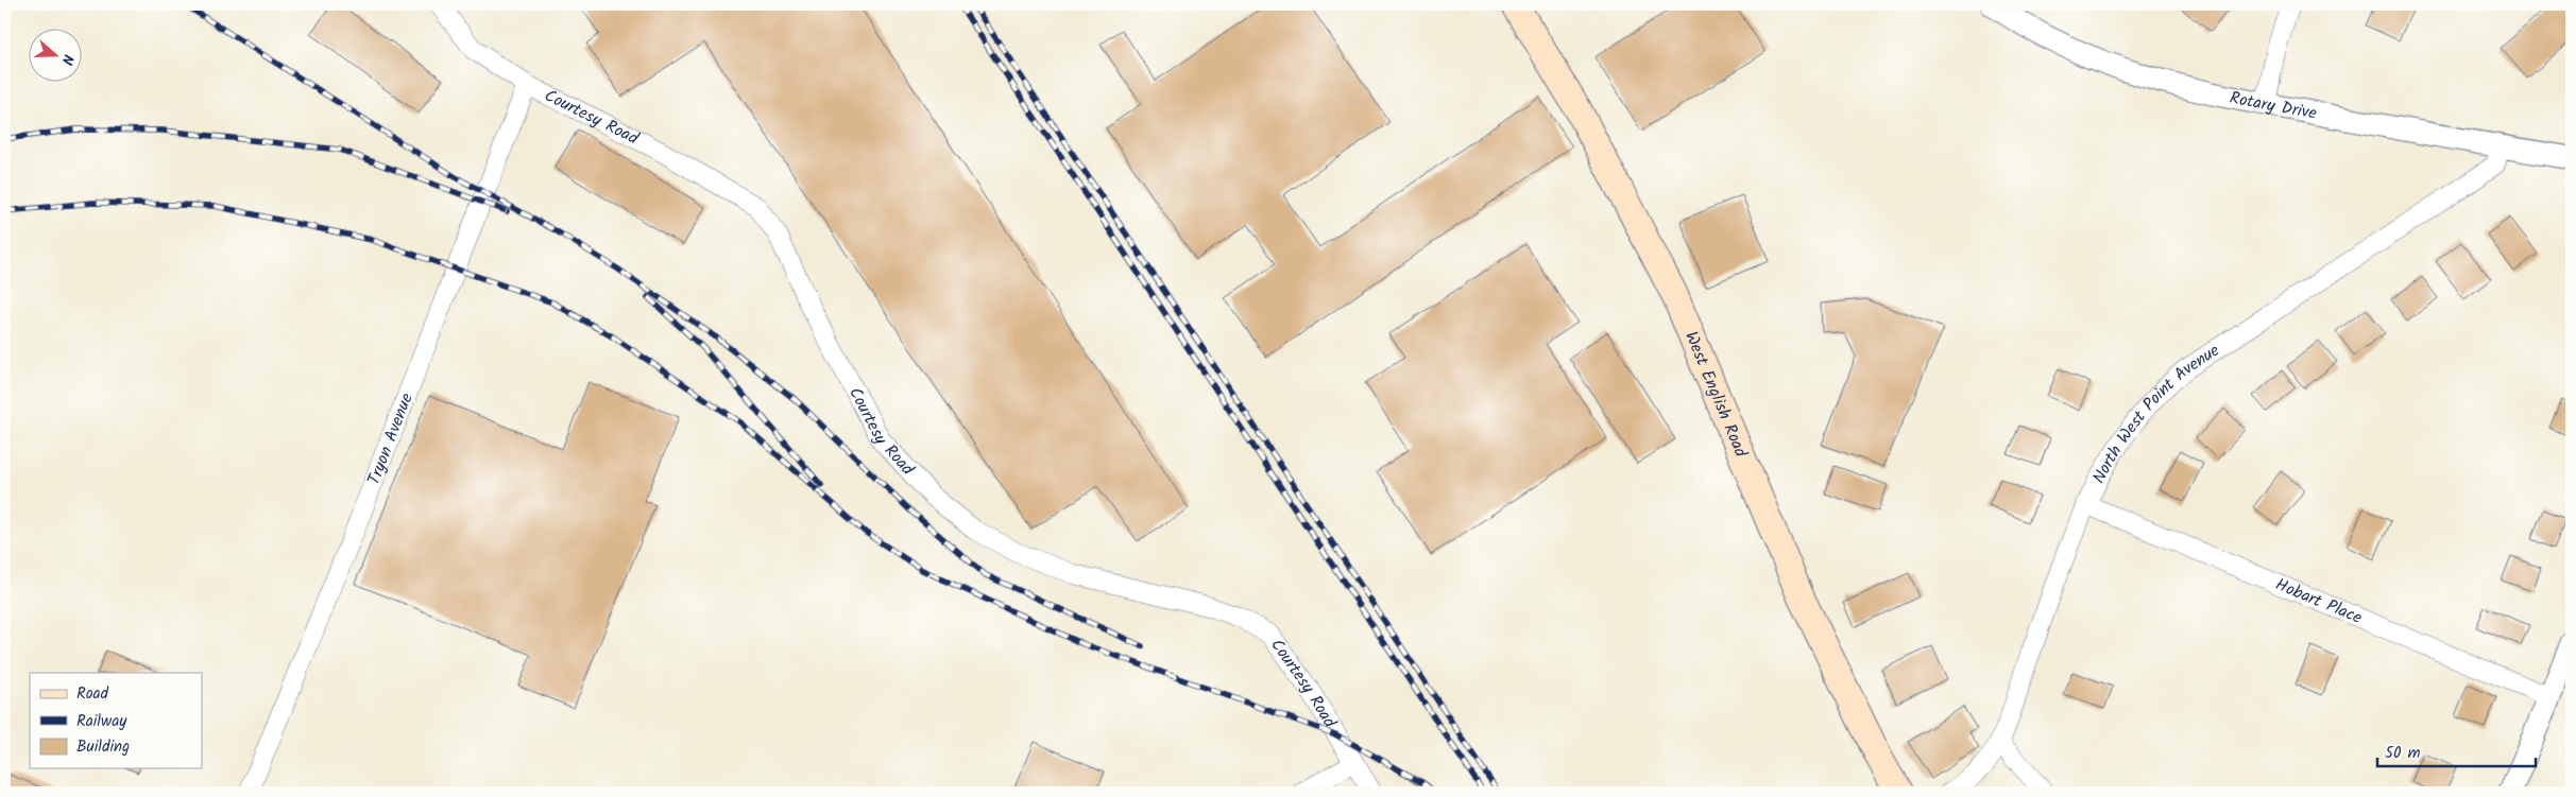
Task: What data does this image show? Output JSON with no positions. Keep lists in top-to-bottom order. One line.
{"streets":{"main road":["West English Road"],"street":["Rotary Drive","Courtesy Road","North West Point Avenue","Tryon Avenue","Hobart Place"]},"crossings":[["Rotary Drive","North West Point Avenue"],["Courtesy Road","Tryon Avenue"],["North West Point Avenue","Hobart Place"]],"legend":["Road","Railway","Building"],"scale_bar":"50 m","north":"right"}
